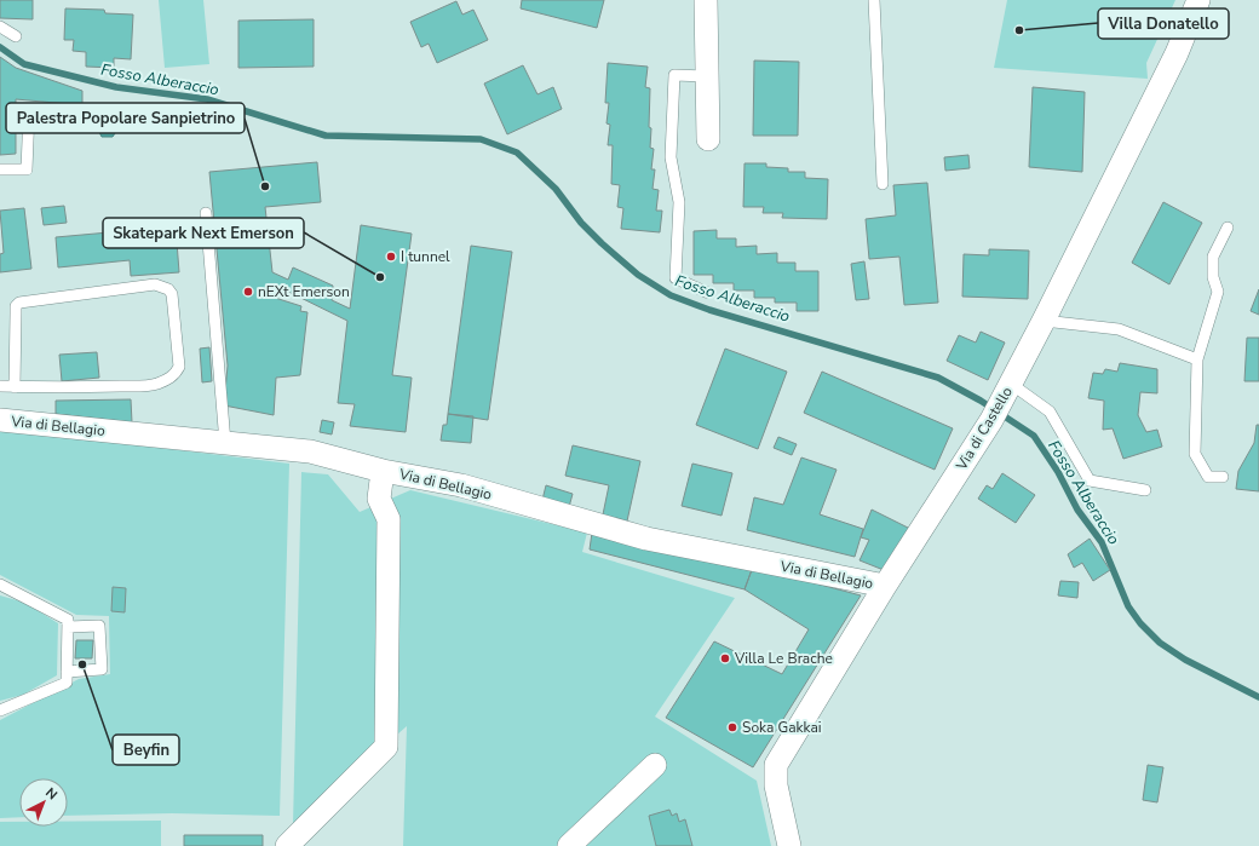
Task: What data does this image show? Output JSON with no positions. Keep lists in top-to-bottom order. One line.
{"streets":{"street":["Via di Bellagio","Via di Castello"]},"crossings":[["Via di Bellagio","Via di Castello"]],"water":["Fosso Alberaccio"],"places":["Villa Donatello","Palestra Popolare Sanpietrino","I tunnel","Skatepark Next Emerson","nEXt Emerson","Villa Le Brache","Beyfin","Soka Gakkai"],"north":"top right"}
